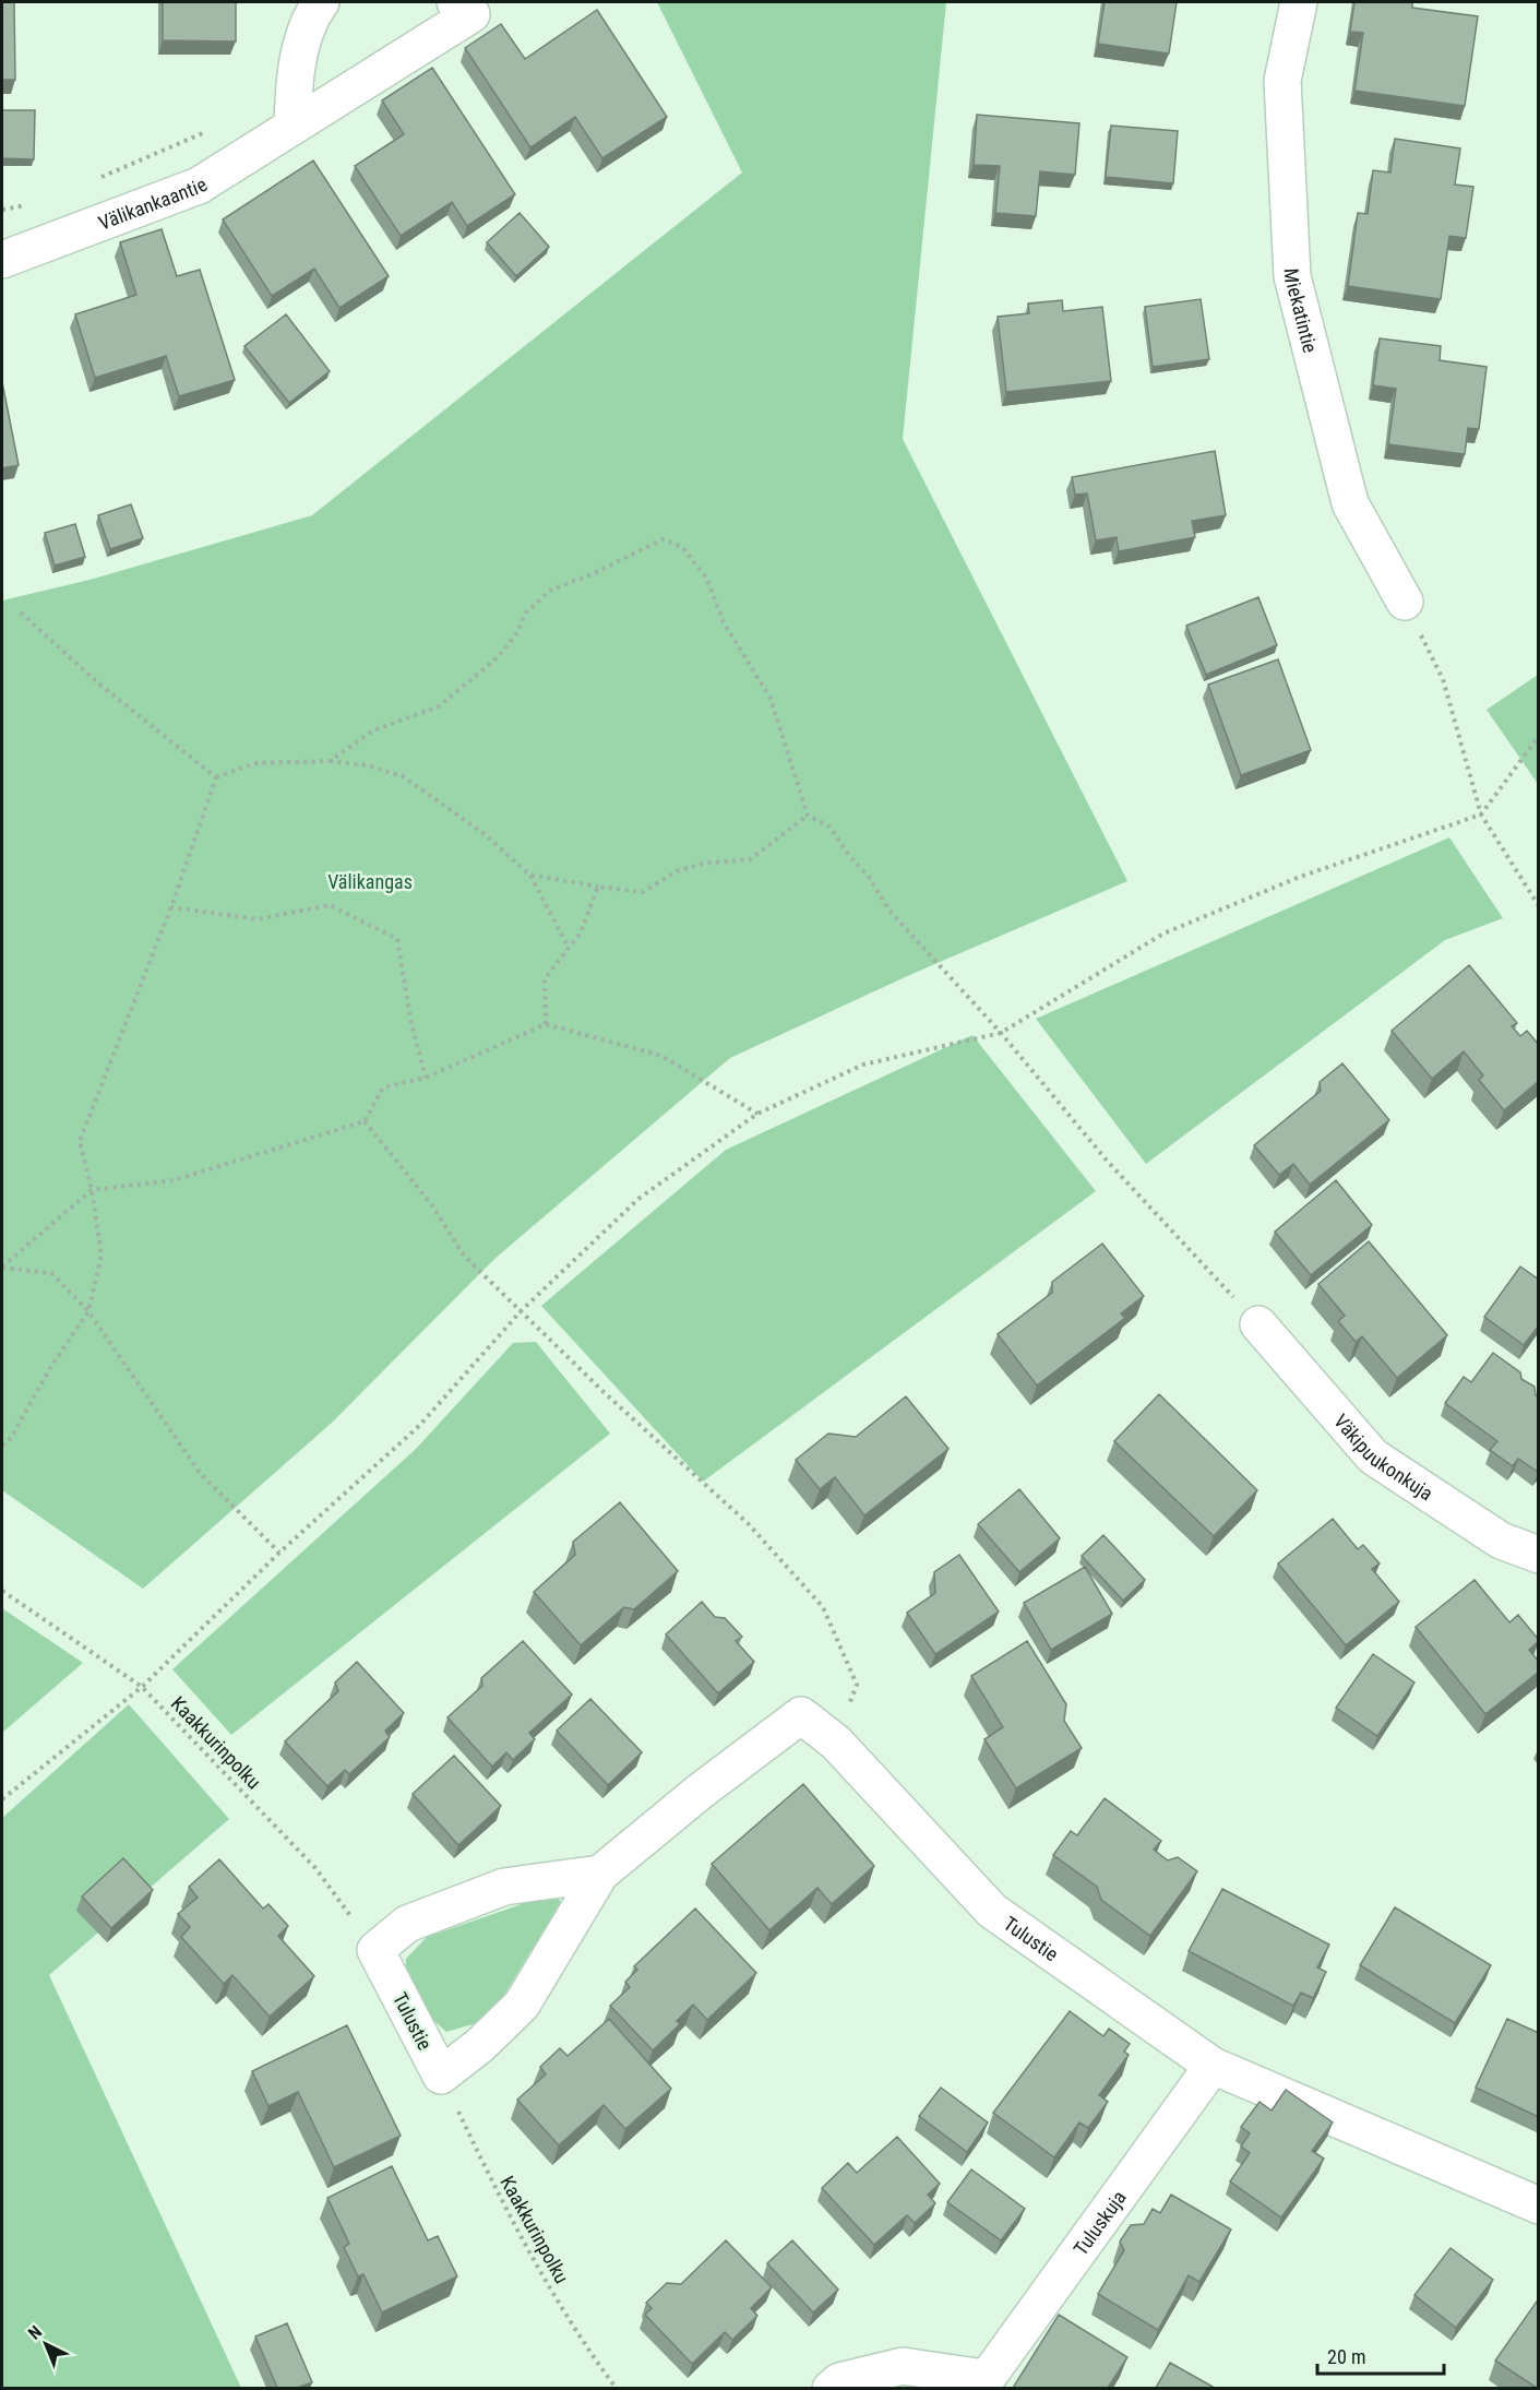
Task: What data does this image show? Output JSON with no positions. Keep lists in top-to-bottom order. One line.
{"streets":{"street":["Välikankaantie","Miekatintie","Väkipuukonkuja","Tulustie","Tuluskuja"],"path":["Kaakkurinpolku"]},"crossings":[["Kaakkurinpolku","Tulustie"],["Tulustie","Tuluskuja"]],"parks":["Välikangas"],"scale_bar":"20 m","north":"top left"}
